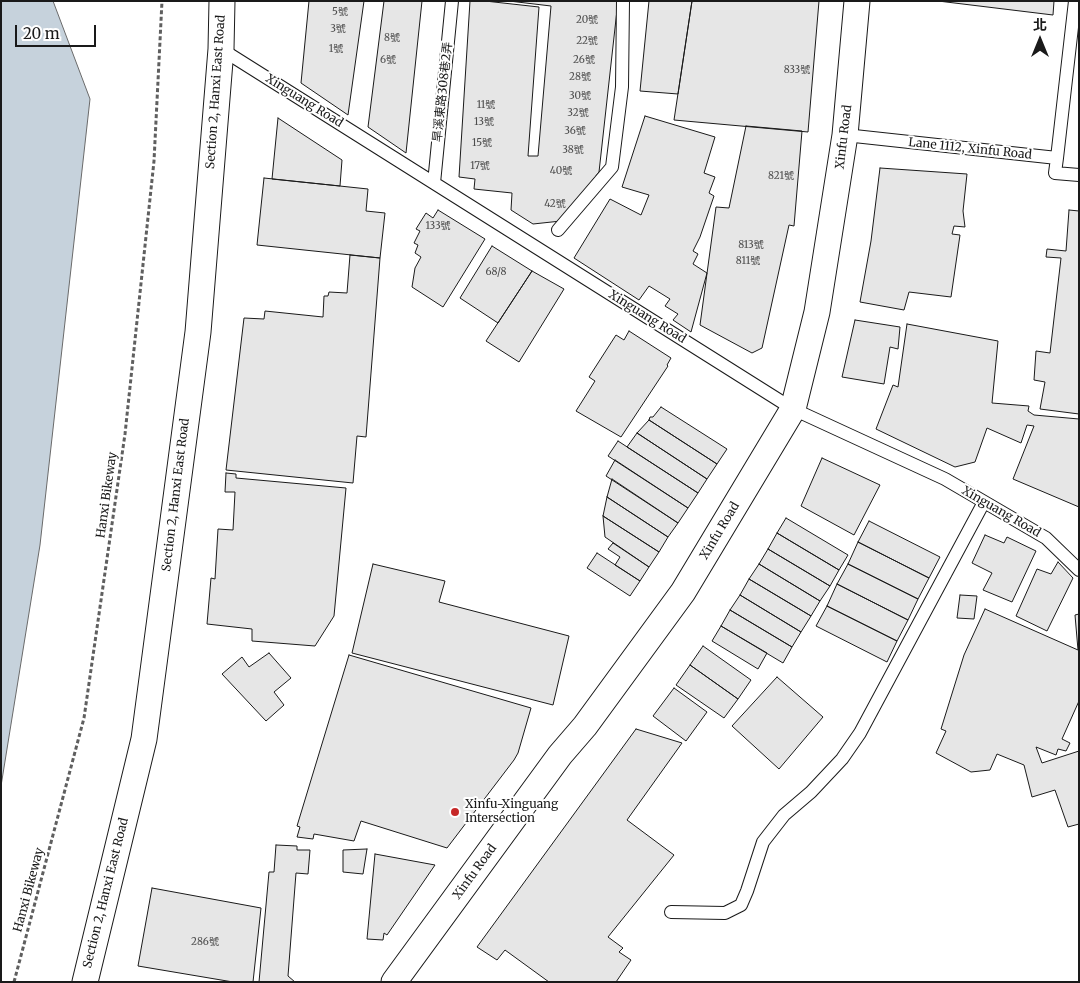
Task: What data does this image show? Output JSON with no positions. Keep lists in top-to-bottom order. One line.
{"streets":{"street":["Section 2, Hanxi East Road","Xinfu Road"],"lane":["旱溪東路308巷2弄","Xinguang Road","Lane 1112, Xinfu Road"],"path":["Hanxi Bikeway"]},"crossings":[["Section 2, Hanxi East Road","Xinguang Road"],["旱溪東路308巷2弄","Xinguang Road"],["Xinguang Road","Xinfu Road"],["Xinfu Road","Lane 1112, Xinfu Road"]],"places":["Xinfu-Xinguang Intersection"],"house_numbers":["5號","20號","3號","8號","22號","1號","6號","26號","833號","28號","30號","11號","32號","13號","36號","15號","38號","17號","40號","821號","42號","133號","813號","811號","68/8","286號"],"scale_bar":"20 m","north":"top"}
